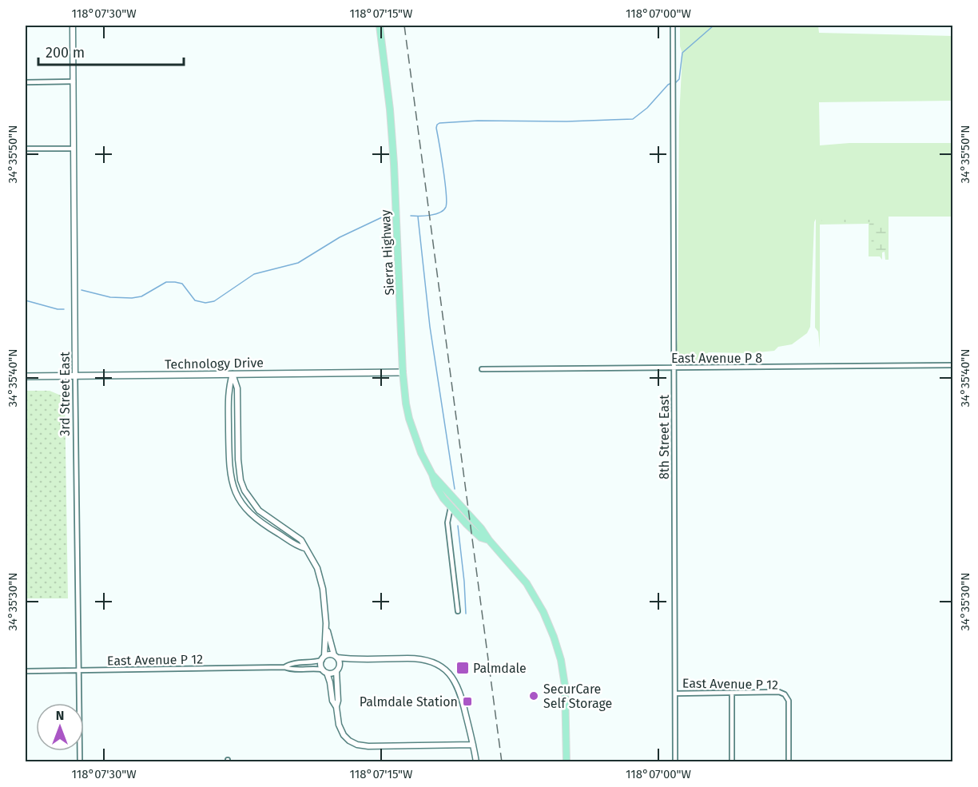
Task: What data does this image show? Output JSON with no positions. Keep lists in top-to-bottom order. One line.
{"streets":{"main road":["Sierra Highway","Technology Drive"],"street":["East Avenue P 8","3rd Street East","8th Street East","East Avenue P 12"]},"crossings":[["Sierra Highway","Technology Drive"],["East Avenue P 8","8th Street East"],["Technology Drive","3rd Street East"],["3rd Street East","East Avenue P 12"],["8th Street East","East Avenue P 12"]],"places":{"transit":["Palmdale","Palmdale Station"],"other":["SecurCare Self Storage"]},"scale_bar":"200 m","north":"top","coordinates":["118°07'30\"W","118°07'15\"W","118°07'00\"W","34°35'50\"N","34°35'40\"N","34°35'30\"N"]}
